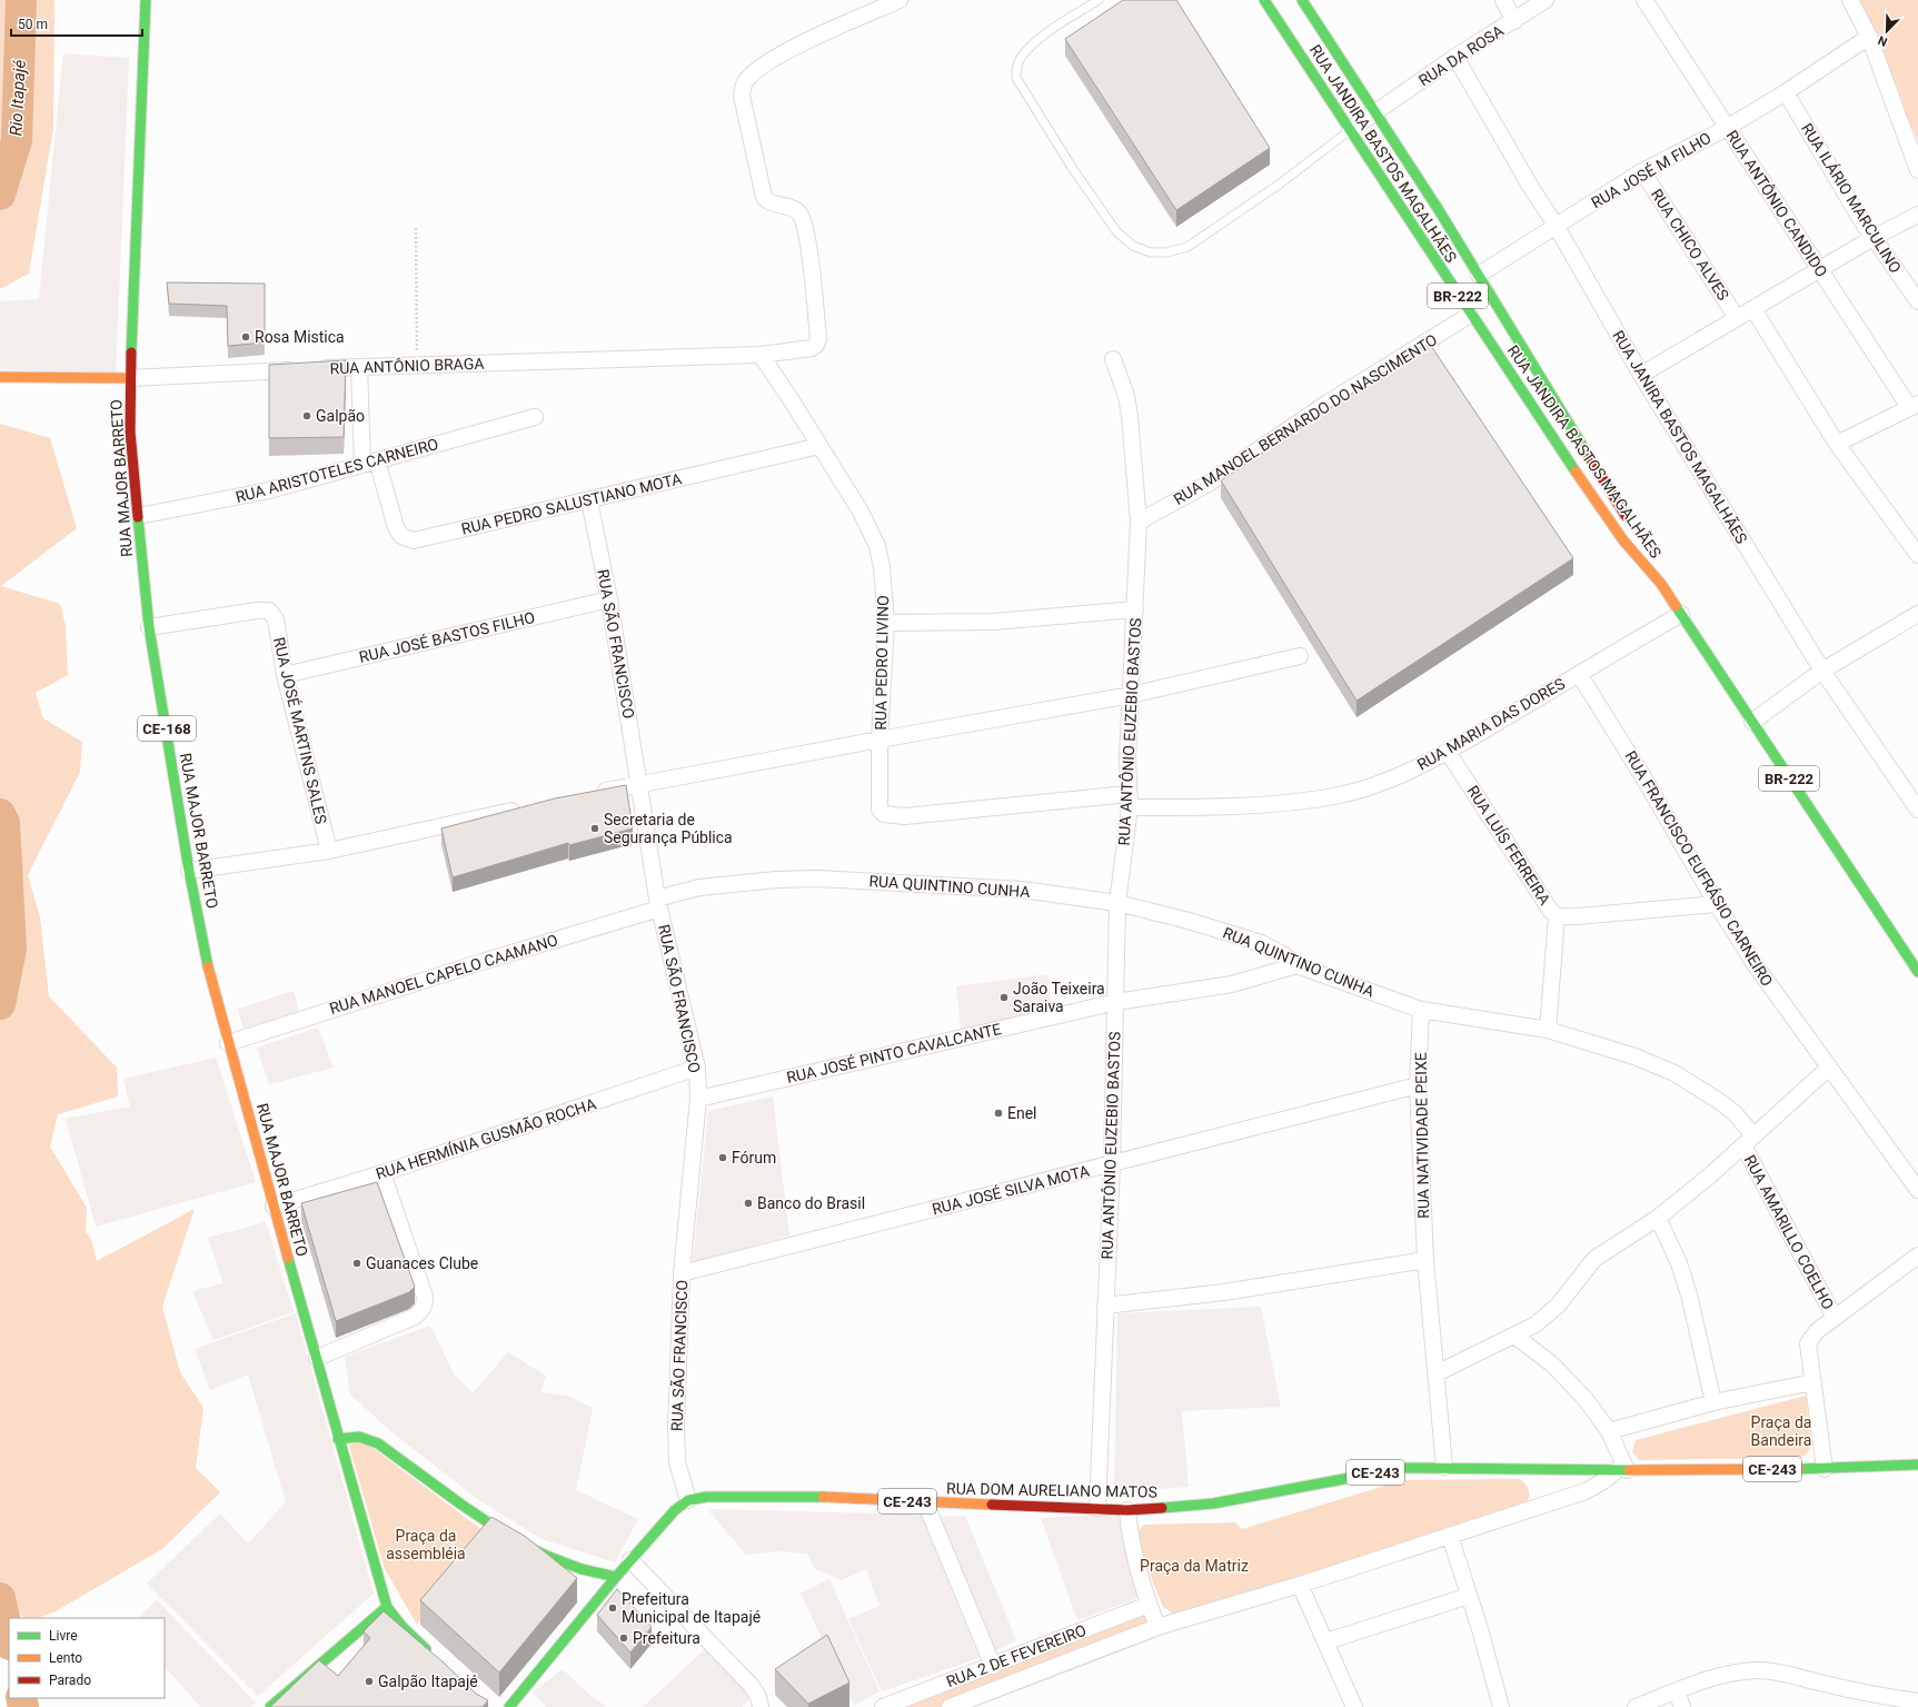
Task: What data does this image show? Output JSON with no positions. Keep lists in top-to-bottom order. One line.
{"streets":{"main road":["RUA JANDIRA BASTOS MAGALHÃES","BR-222","RUA ANTÔNIO BRAGA","RUA MAJOR BARRETO","CE-168","CE-243","RUA DOM AURELIANO MATOS"],"street":["RUA DA ROSA","RUA JOSÉ M FILHO","RUA ILÁRIO MARCULINO","RUA ANTÔNIO CANDIDO","RUA CHICO ALVES","RUA MANOEL BERNARDO DO NASCIMENTO","RUA JANIRA BASTOS MAGALHÃES","RUA ARISTOTELES CARNEIRO","RUA PEDRO SALUSTIANO MOTA","RUA JOSÉ BASTOS FILHO","RUA SÃO FRANCISCO","RUA PEDRO LIVINO","RUA MARIA DAS DORES","RUA JOSÉ MARTINS SALES","RUA ANTÔNIO EUZEBIO BASTOS","RUA LUÍS FERREIRA","RUA FRANCISCO EUFRÁSIO CARNEIRO","RUA QUINTINO CUNHA","RUA MANOEL CAPELO CAAMANO","RUA JOSÉ PINTO CAVALCANTE","RUA NATIVIDADE PEIXE","RUA HERMÍNIA GUSMÃO ROCHA","RUA JOSÉ SILVA MOTA","RUA AMARILLO COELHO","RUA 2 DE FEVEREIRO"]},"crossings":[["RUA DA ROSA","RUA JANDIRA BASTOS MAGALHÃES"],["RUA DA ROSA","RUA JANIRA BASTOS MAGALHÃES"],["RUA JANDIRA BASTOS MAGALHÃES","RUA JOSÉ M FILHO"],["RUA JANDIRA BASTOS MAGALHÃES","RUA MANOEL BERNARDO DO NASCIMENTO"],["RUA JANDIRA BASTOS MAGALHÃES","RUA MARIA DAS DORES"],["RUA JOSÉ M FILHO","RUA ILÁRIO MARCULINO"],["RUA JOSÉ M FILHO","RUA ANTÔNIO CANDIDO"],["RUA JOSÉ M FILHO","RUA CHICO ALVES"],["RUA JOSÉ M FILHO","RUA JANIRA BASTOS MAGALHÃES"],["RUA ANTÔNIO BRAGA","RUA MAJOR BARRETO"],["RUA ANTÔNIO BRAGA","RUA PEDRO LIVINO"],["RUA MANOEL BERNARDO DO NASCIMENTO","RUA ANTÔNIO EUZEBIO BASTOS"],["RUA ARISTOTELES CARNEIRO","RUA MAJOR BARRETO"],["RUA ARISTOTELES CARNEIRO","RUA PEDRO SALUSTIANO MOTA"],["RUA MAJOR BARRETO","RUA JOSÉ MARTINS SALES"],["RUA MAJOR BARRETO","RUA MANOEL CAPELO CAAMANO"],["RUA MAJOR BARRETO","RUA HERMÍNIA GUSMÃO ROCHA"],["RUA PEDRO SALUSTIANO MOTA","RUA SÃO FRANCISCO"],["RUA PEDRO SALUSTIANO MOTA","RUA PEDRO LIVINO"],["RUA JOSÉ BASTOS FILHO","RUA SÃO FRANCISCO"],["RUA JOSÉ BASTOS FILHO","RUA JOSÉ MARTINS SALES"],["RUA SÃO FRANCISCO","RUA QUINTINO CUNHA"],["RUA SÃO FRANCISCO","RUA MANOEL CAPELO CAAMANO"],["RUA SÃO FRANCISCO","RUA JOSÉ PINTO CAVALCANTE"],["RUA SÃO FRANCISCO","RUA HERMÍNIA GUSMÃO ROCHA"],["RUA SÃO FRANCISCO","RUA JOSÉ SILVA MOTA"],["RUA SÃO FRANCISCO","RUA DOM AURELIANO MATOS"],["RUA PEDRO LIVINO","RUA MARIA DAS DORES"],["RUA MARIA DAS DORES","RUA ANTÔNIO EUZEBIO BASTOS"],["RUA MARIA DAS DORES","RUA LUÍS FERREIRA"],["RUA MARIA DAS DORES","RUA FRANCISCO EUFRÁSIO CARNEIRO"],["RUA ANTÔNIO EUZEBIO BASTOS","RUA QUINTINO CUNHA"],["RUA ANTÔNIO EUZEBIO BASTOS","RUA JOSÉ PINTO CAVALCANTE"],["RUA ANTÔNIO EUZEBIO BASTOS","RUA JOSÉ SILVA MOTA"],["RUA ANTÔNIO EUZEBIO BASTOS","RUA DOM AURELIANO MATOS"],["RUA LUÍS FERREIRA","RUA FRANCISCO EUFRÁSIO CARNEIRO"],["RUA QUINTINO CUNHA","RUA MANOEL CAPELO CAAMANO"],["RUA QUINTINO CUNHA","RUA JOSÉ PINTO CAVALCANTE"],["RUA QUINTINO CUNHA","RUA NATIVIDADE PEIXE"],["RUA QUINTINO CUNHA","RUA AMARILLO COELHO"],["RUA NATIVIDADE PEIXE","RUA JOSÉ SILVA MOTA"],["RUA NATIVIDADE PEIXE","RUA DOM AURELIANO MATOS"],["CE-243","RUA DOM AURELIANO MATOS"],["CE-243","RUA 2 DE FEVEREIRO"],["RUA DOM AURELIANO MATOS","RUA 2 DE FEVEREIRO"]],"water":["Rio Itapajé"],"parks":["Praça da Bandeira","Praça da assembléia","Praça da Matriz"],"places":["Rosa Mistica","Galpão","Secretaria de Segurança Pública","João Teixeira Saraiva","Enel","Fórum","Banco do Brasil","Guanaces Clube","Prefeitura Municipal de Itapajé","Prefeitura","Galpão Itapajé"],"legend":["Livre","Lento","Parado"],"scale_bar":"50 m","north":"bottom left"}
